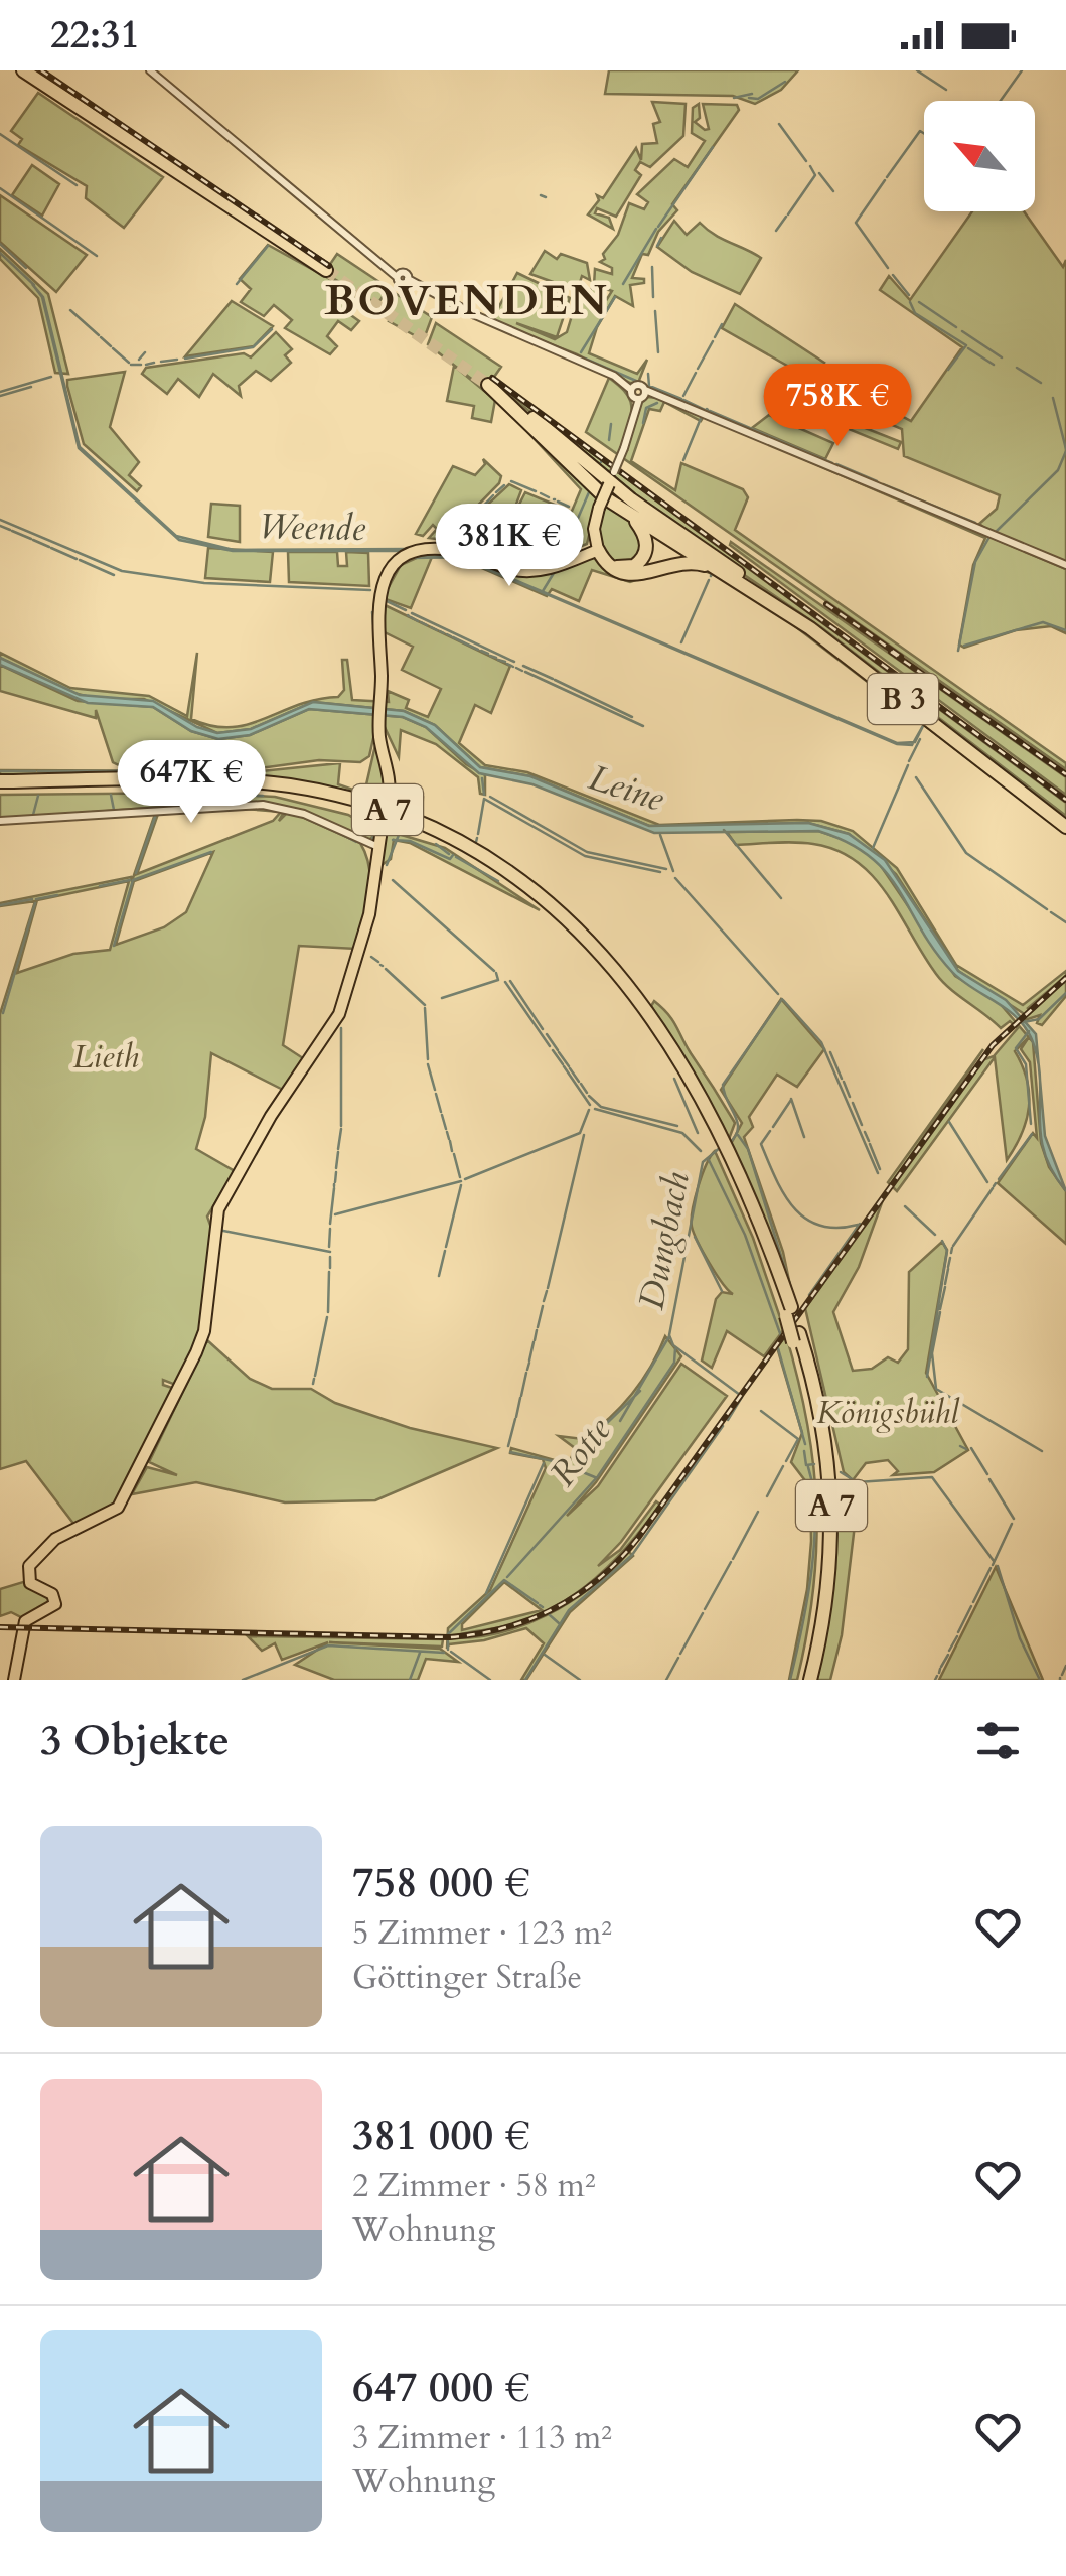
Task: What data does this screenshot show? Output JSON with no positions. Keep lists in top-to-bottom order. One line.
{"streets":{"highway":["B 3","A 7"]},"districts":["BOVENDEN"],"water":["Weende","Leine","Dungbach","Rotte"],"parks":["Lieth","Königsbühl"],"north":"top left","page":{"status":"22:31","price":["758K €","381K €","647K €"],"heading":"3 Objekte","list":[{"name":"758 000 €","note":"5 Zimmer · 123 m² · Göttinger Straße"},{"name":"381 000 €","note":"2 Zimmer · 58 m² · Wohnung"},{"name":"647 000 €","note":"3 Zimmer · 113 m² · Wohnung"}]}}
